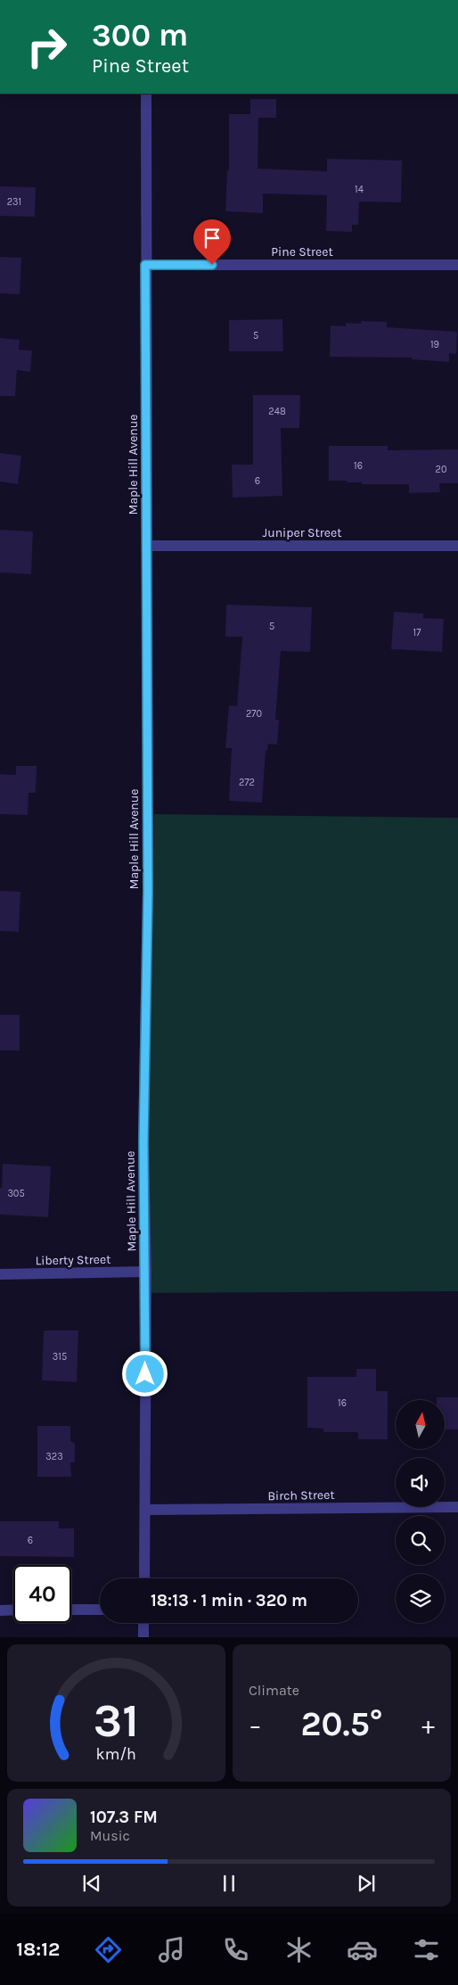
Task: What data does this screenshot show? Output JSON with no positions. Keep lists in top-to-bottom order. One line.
{"streets":{"street":["Pine Street","Maple Hill Avenue","Juniper Street","Liberty Street","Birch Street"]},"crossings":[["Pine Street","Maple Hill Avenue"],["Maple Hill Avenue","Juniper Street"],["Maple Hill Avenue","Liberty Street"],["Maple Hill Avenue","Birch Street"]],"house_numbers":["14","231","5","19","248","16","20","6","5","17","270","272","305","315","16","323","6"],"north":"top","page":{"turn":["300 m","Pine Street"],"limit":"40","trip":"18:13 · 1 min · 320 m","tile":"Climate","heat":["−","20.5°","+"],"song":["107.3 FM","Music"],"tabs":"18:12","gauge":["31","km/h"]}}
